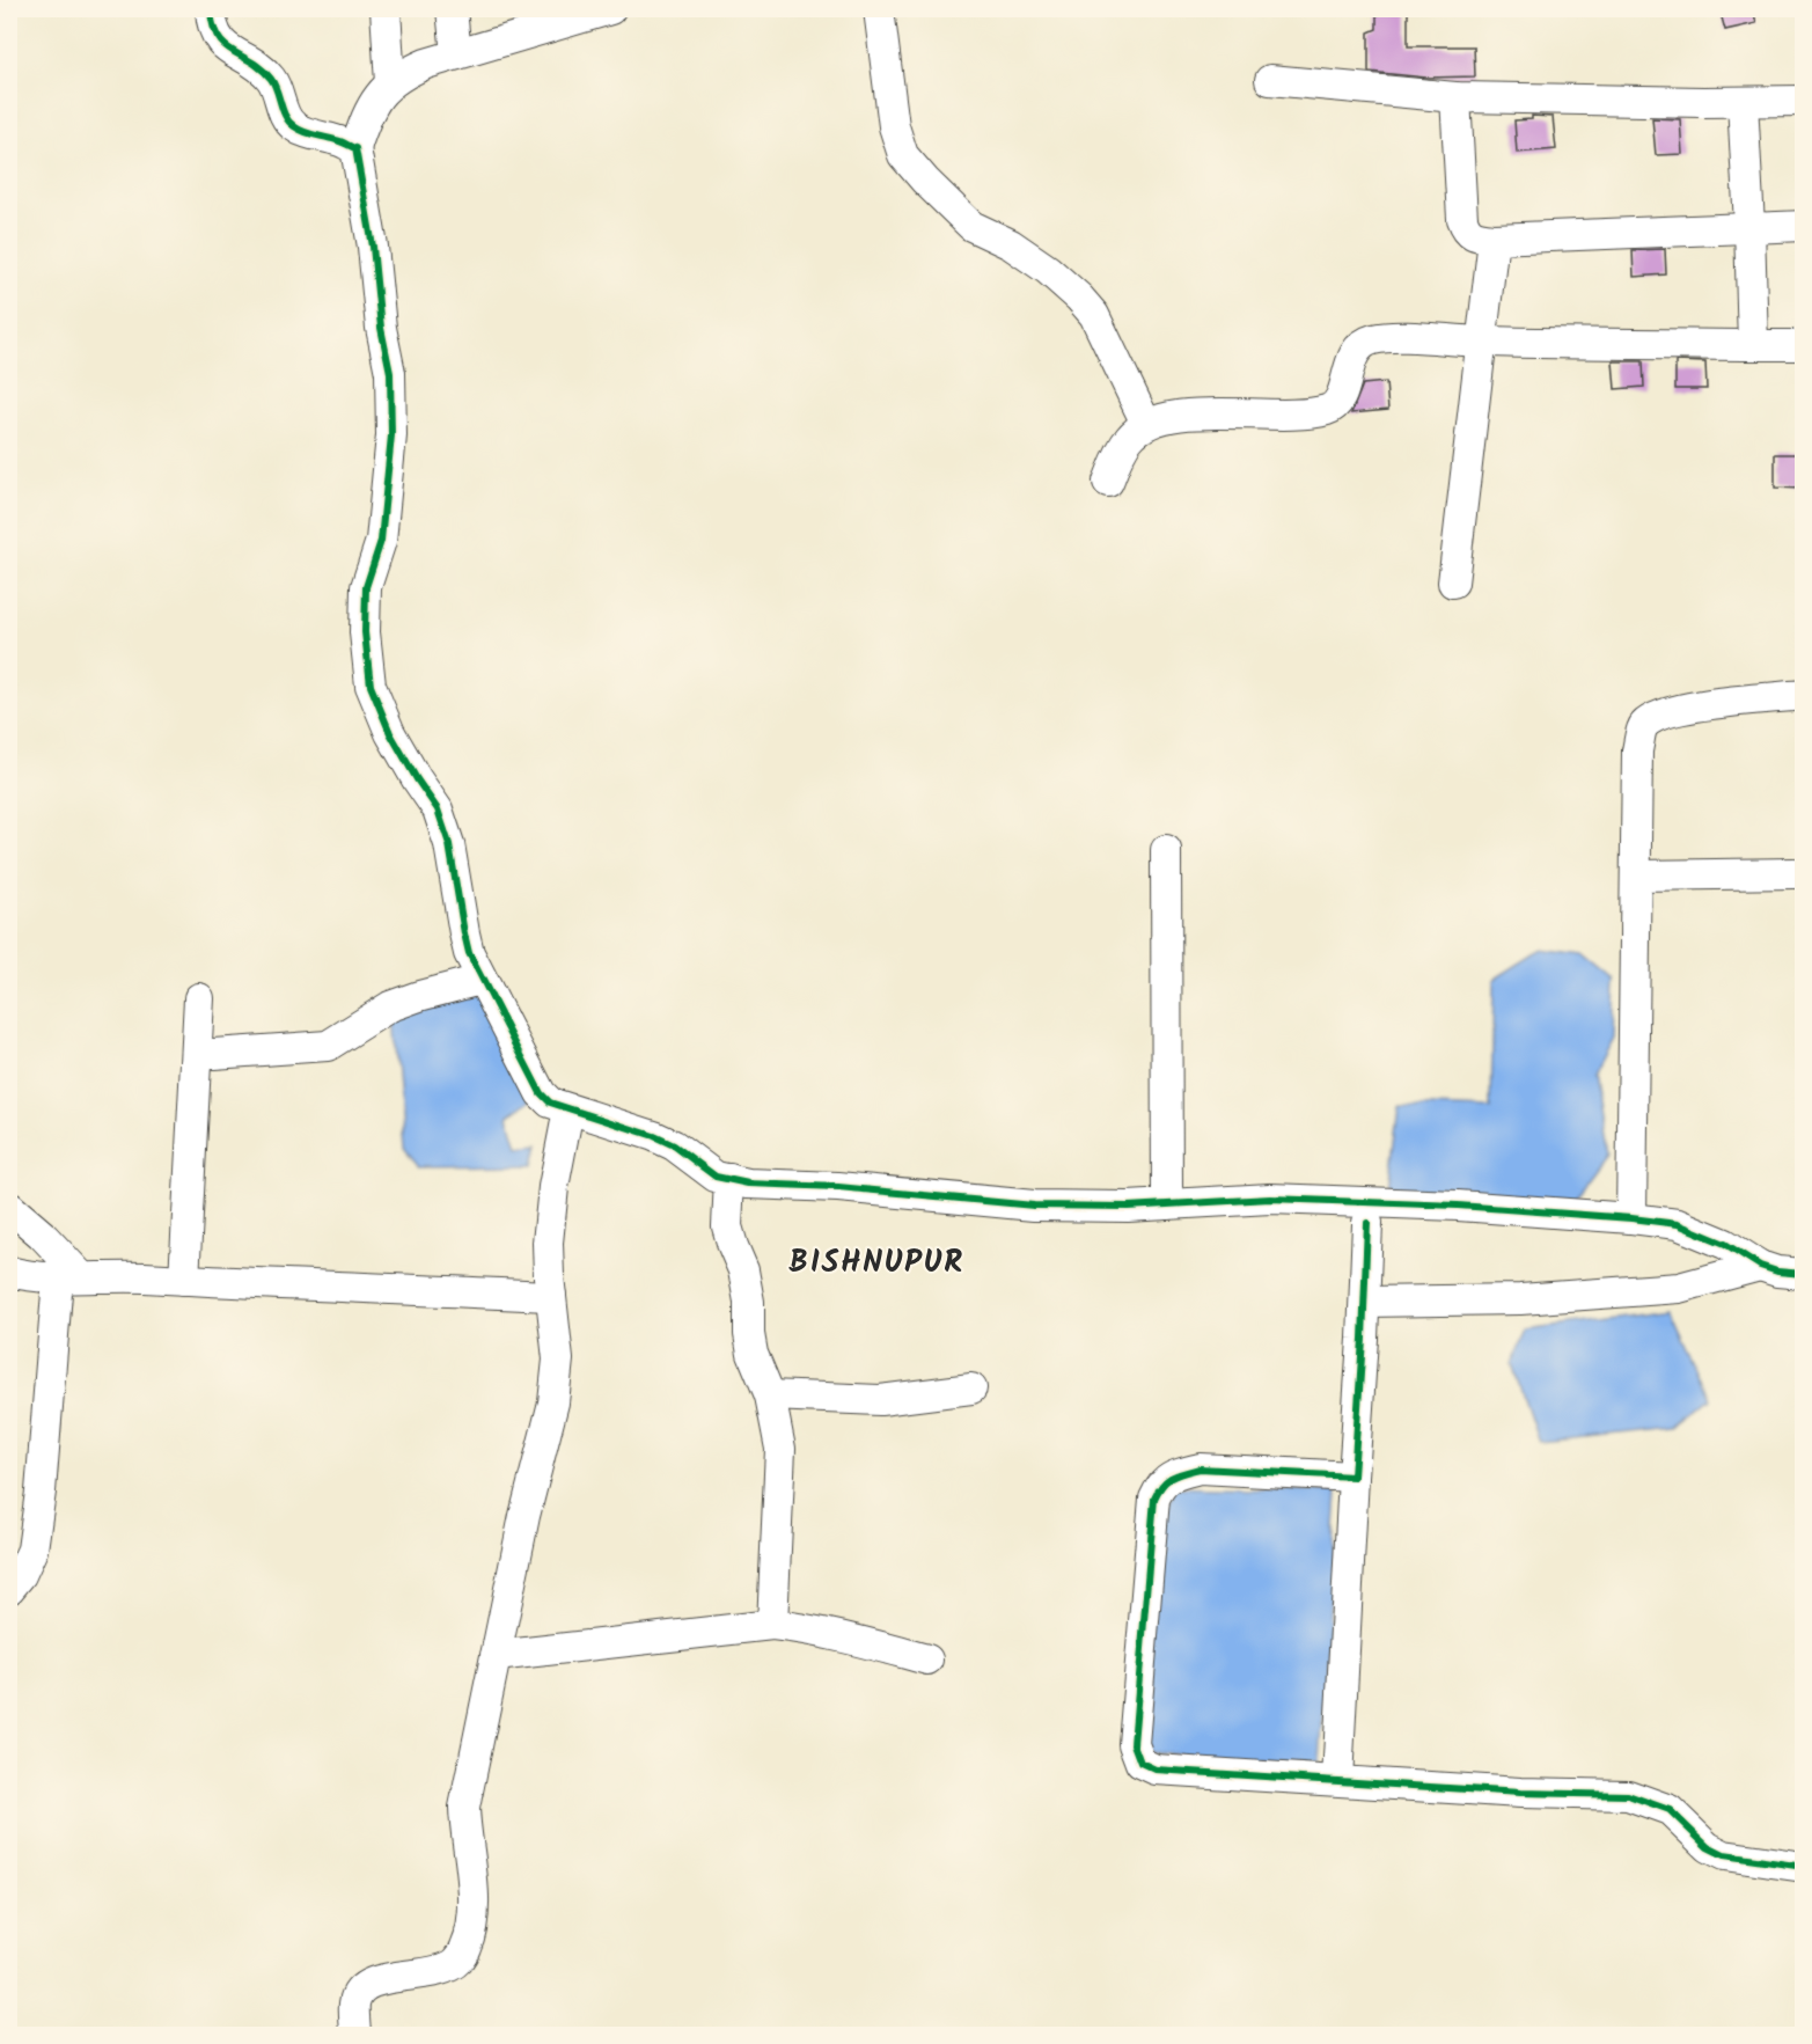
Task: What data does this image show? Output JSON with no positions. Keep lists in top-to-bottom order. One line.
{"districts":["BISHNUPUR"]}
